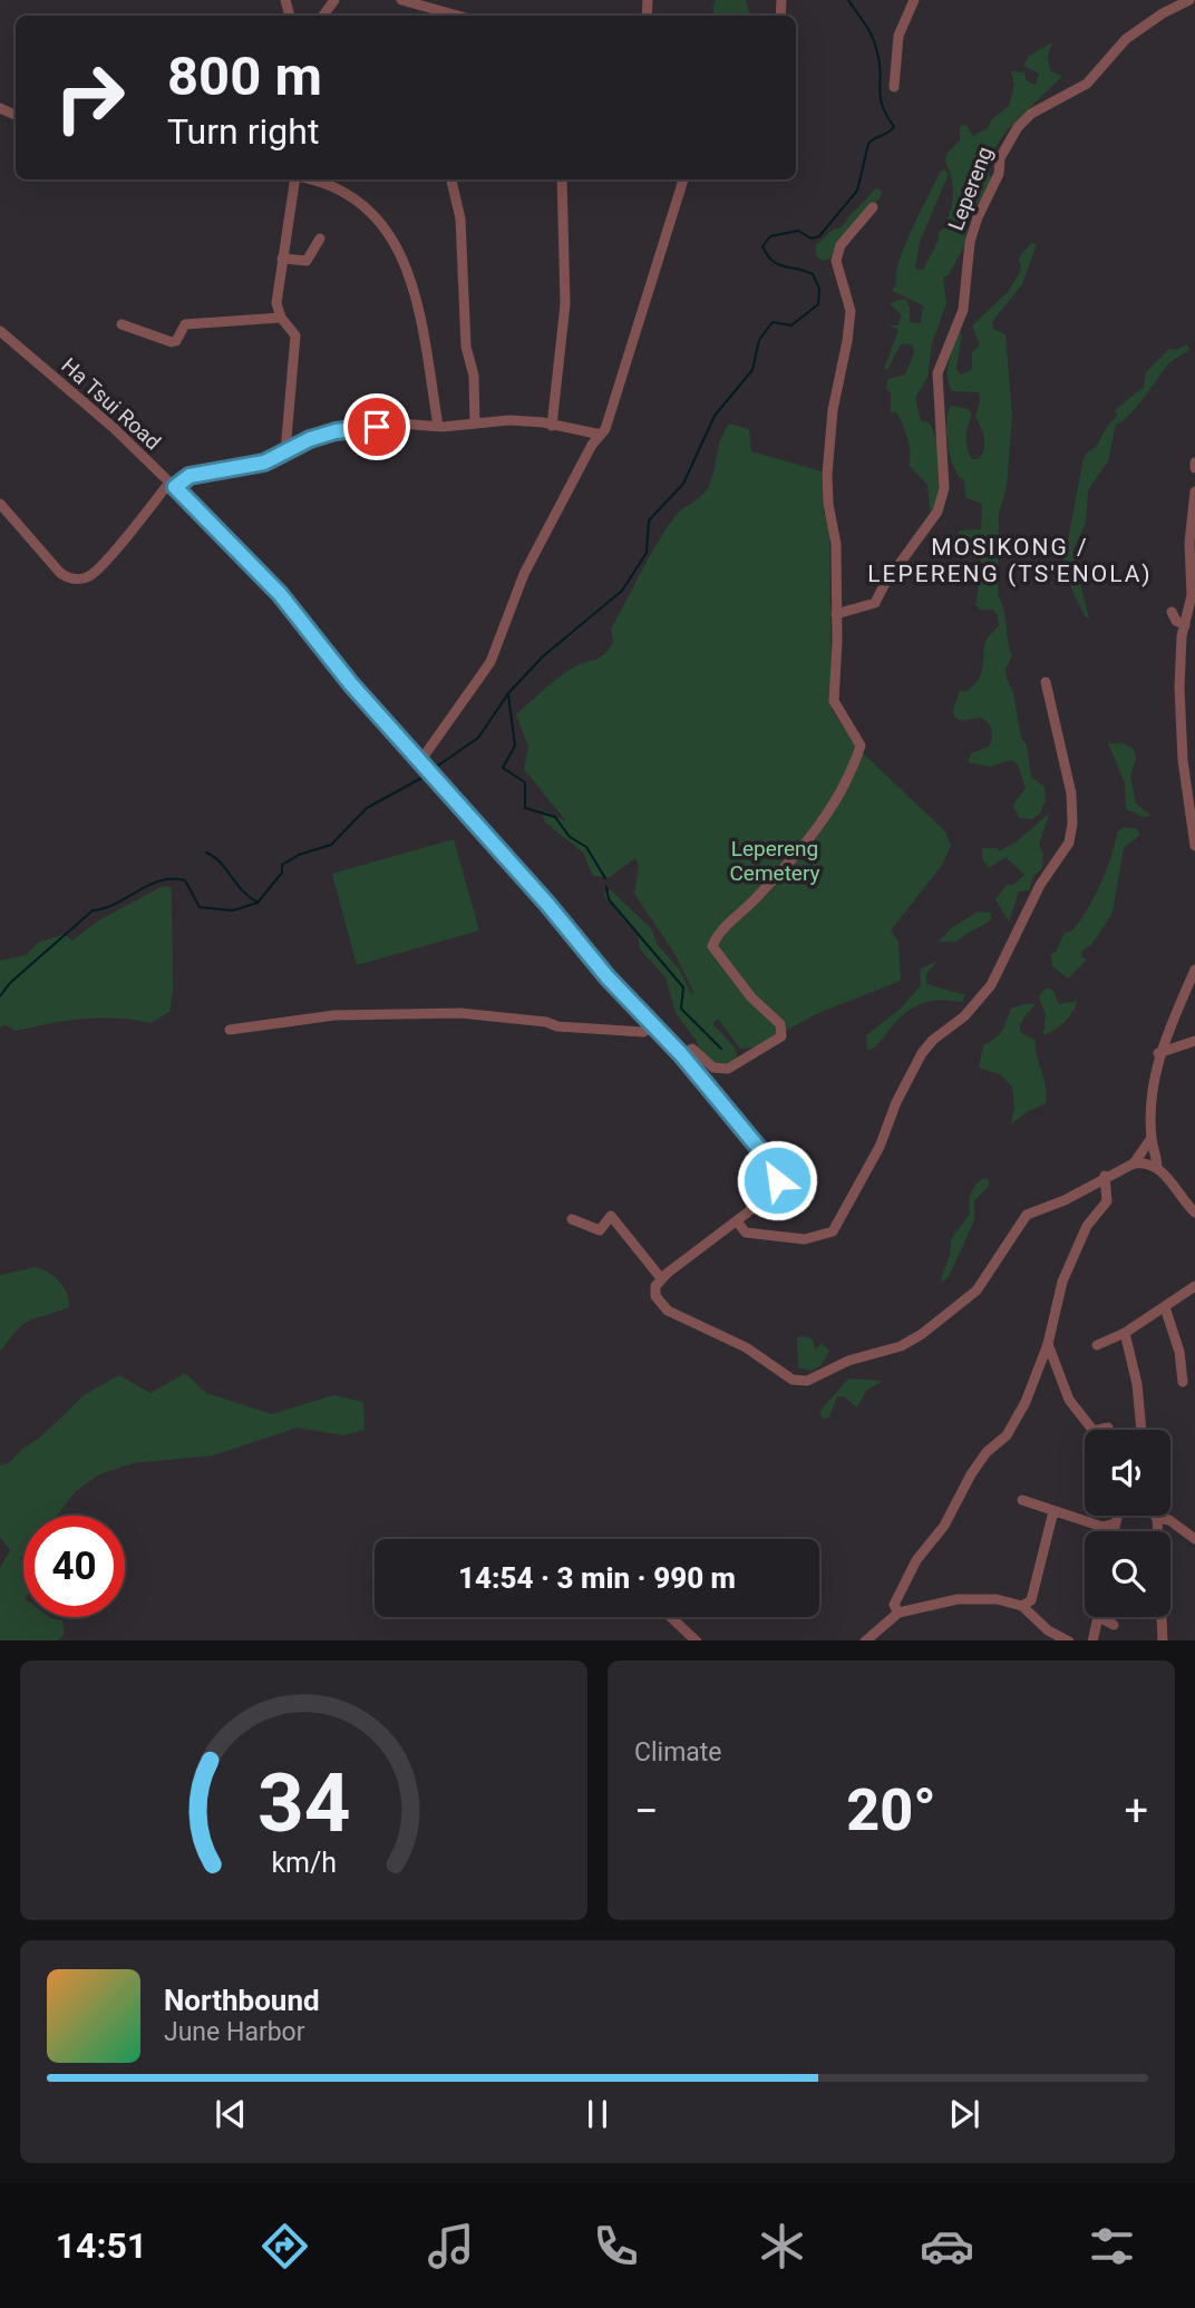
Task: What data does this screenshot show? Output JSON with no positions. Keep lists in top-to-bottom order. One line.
{"streets":{"street":["Lepereng","Ha Tsui Road"]},"districts":["MOSIKONG / LEPERENG (TS'ENOLA)"],"parks":["Lepereng Cemetery"],"page":{"turn":["800 m","Turn right"],"limit":"40","trip":"14:54 · 3 min · 990 m","tile":"Climate","heat":["−","20°","+"],"song":["Northbound","June Harbor"],"tabs":"14:51","gauge":["34","km/h"]}}
